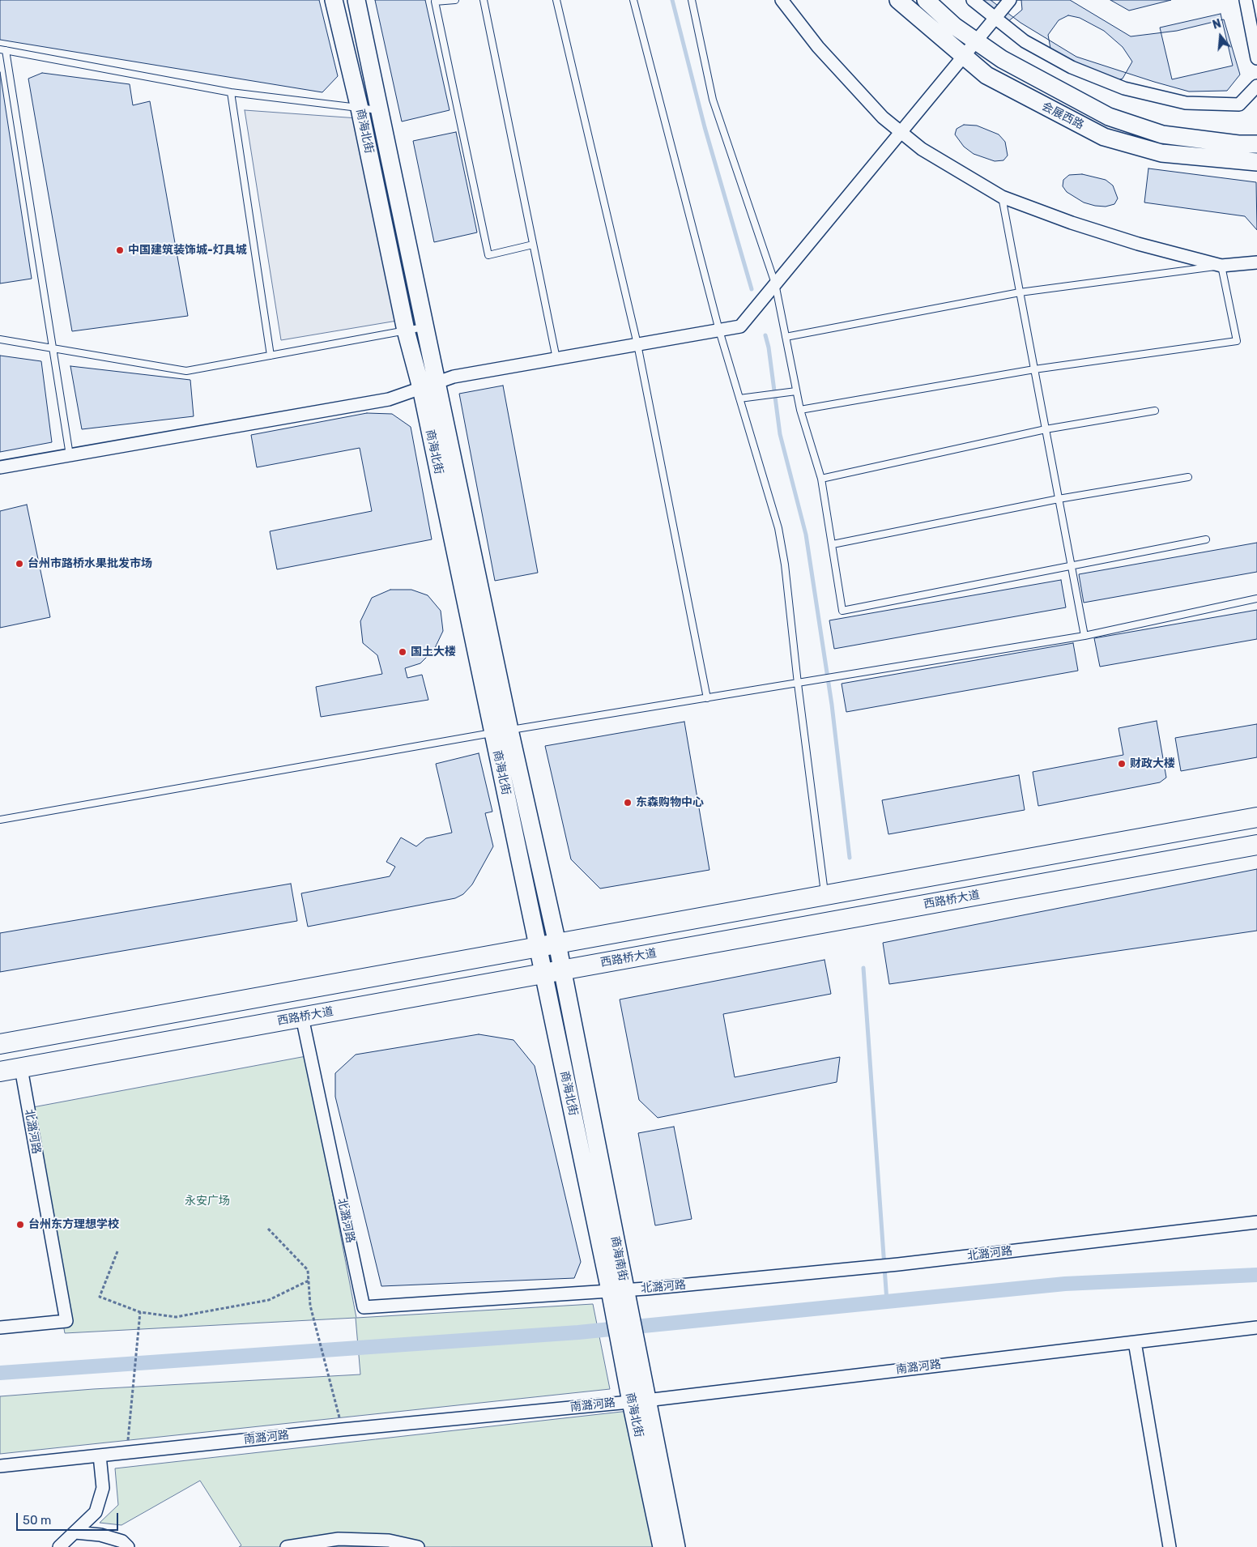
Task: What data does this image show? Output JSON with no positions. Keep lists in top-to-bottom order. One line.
{"streets":{"main road":["会展西路","商海北街","西路桥大道","商海南街"],"street":["北潞河路","南潞河路"]},"crossings":[["商海北街","西路桥大道"],["商海北街","北潞河路"],["商海北街","商海南街"],["商海北街","南潞河路"],["西路桥大道","北潞河路"],["西路桥大道","商海南街"],["北潞河路","商海南街"],["商海南街","南潞河路"]],"parks":["永安广场"],"places":["中国建筑装饰城-灯具城","台州市路桥水果批发市场","国土大楼","财政大楼","东森购物中心","台州东方理想学校"],"scale_bar":"50 m","north":"top"}
